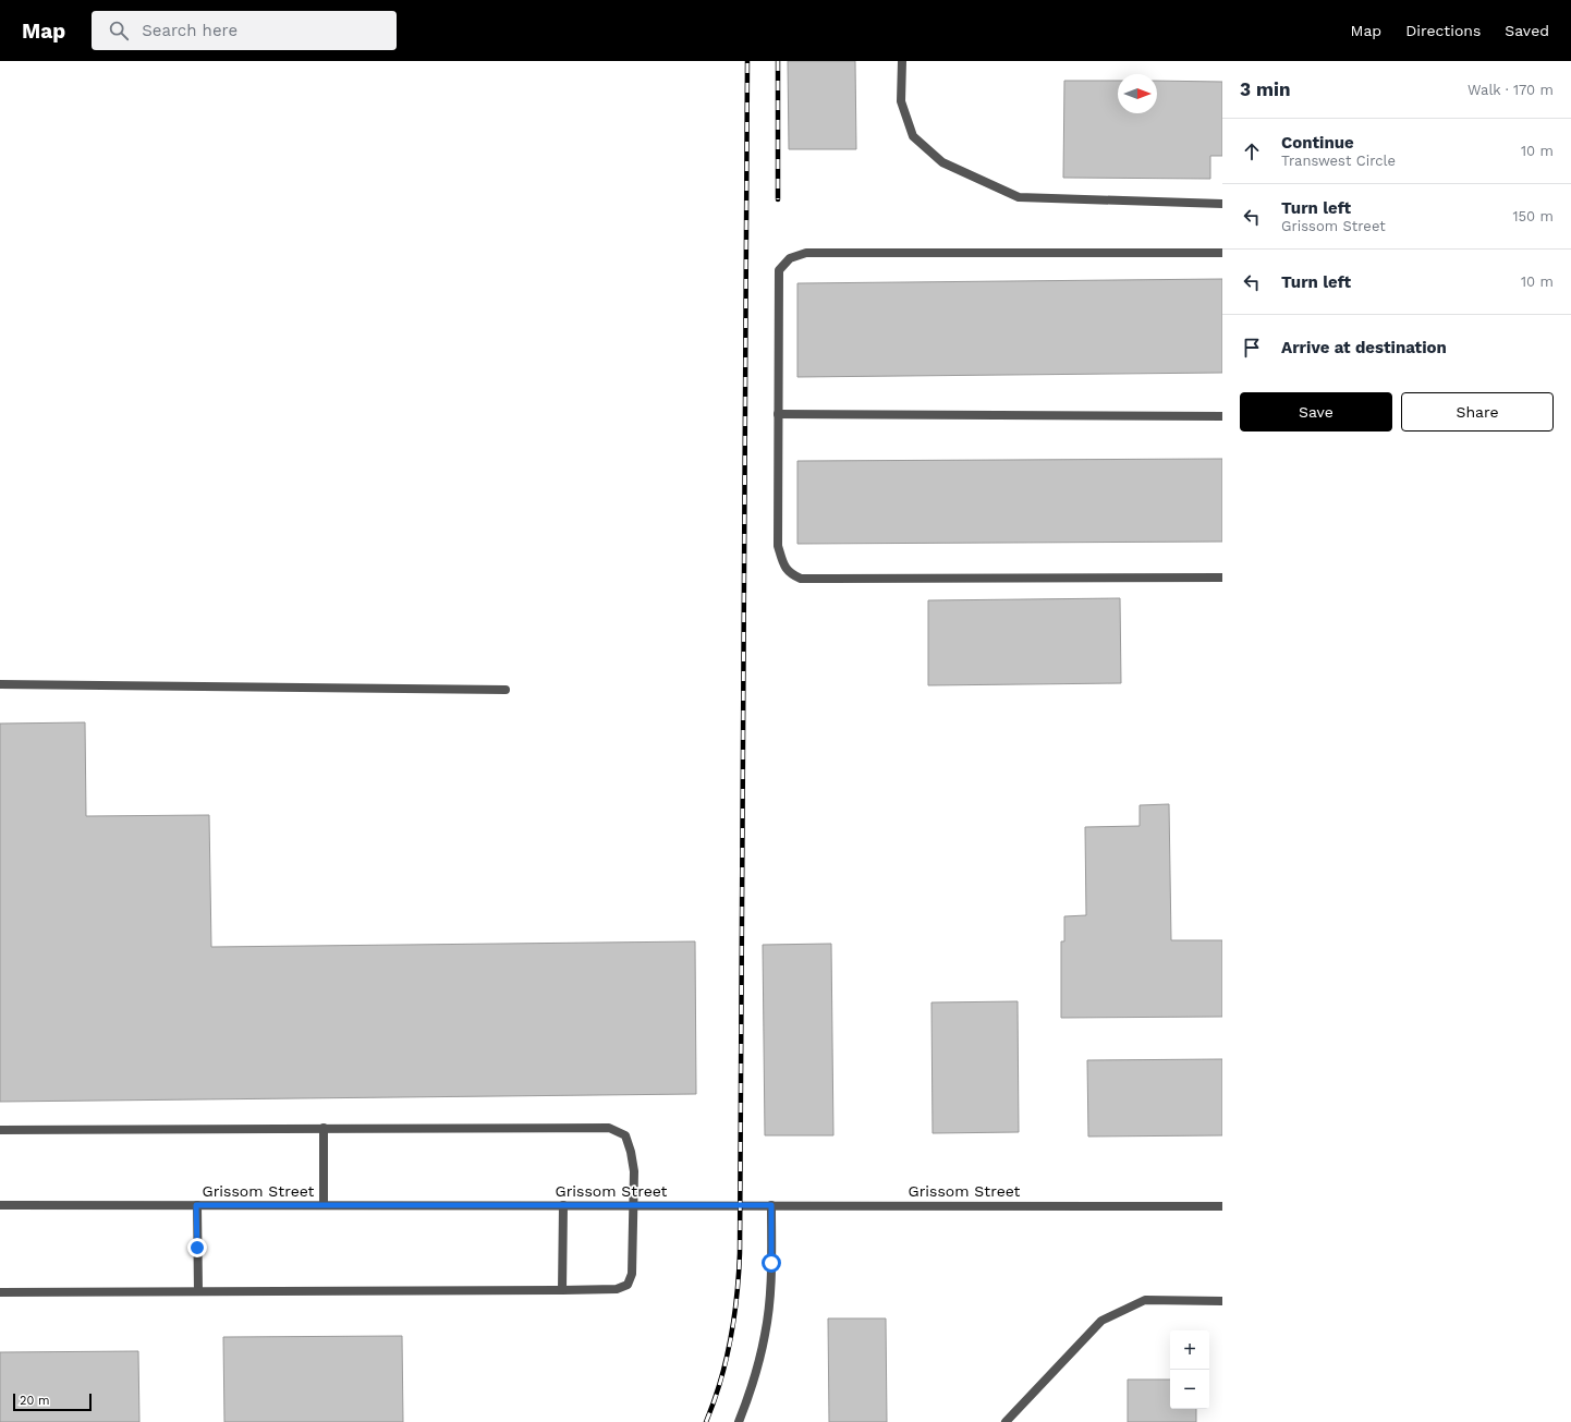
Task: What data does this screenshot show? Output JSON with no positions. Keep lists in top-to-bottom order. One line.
{"streets":{"street":["Grissom Street"]},"scale_bar":"20 m","north":"right","page":{"header":"Map","search":"Search here","nav":["Map","Directions","Saved"],"heading":["3 min","Walk · 170 m"],"list":[["Continue","Transwest Circle","10 m"],["Turn left","Grissom Street","150 m"],["Turn left","10 m"],"Arrive at destination"],"buttons":["Save","Share"],"map_buttons":["+","−"],"scale":"20 m"}}
